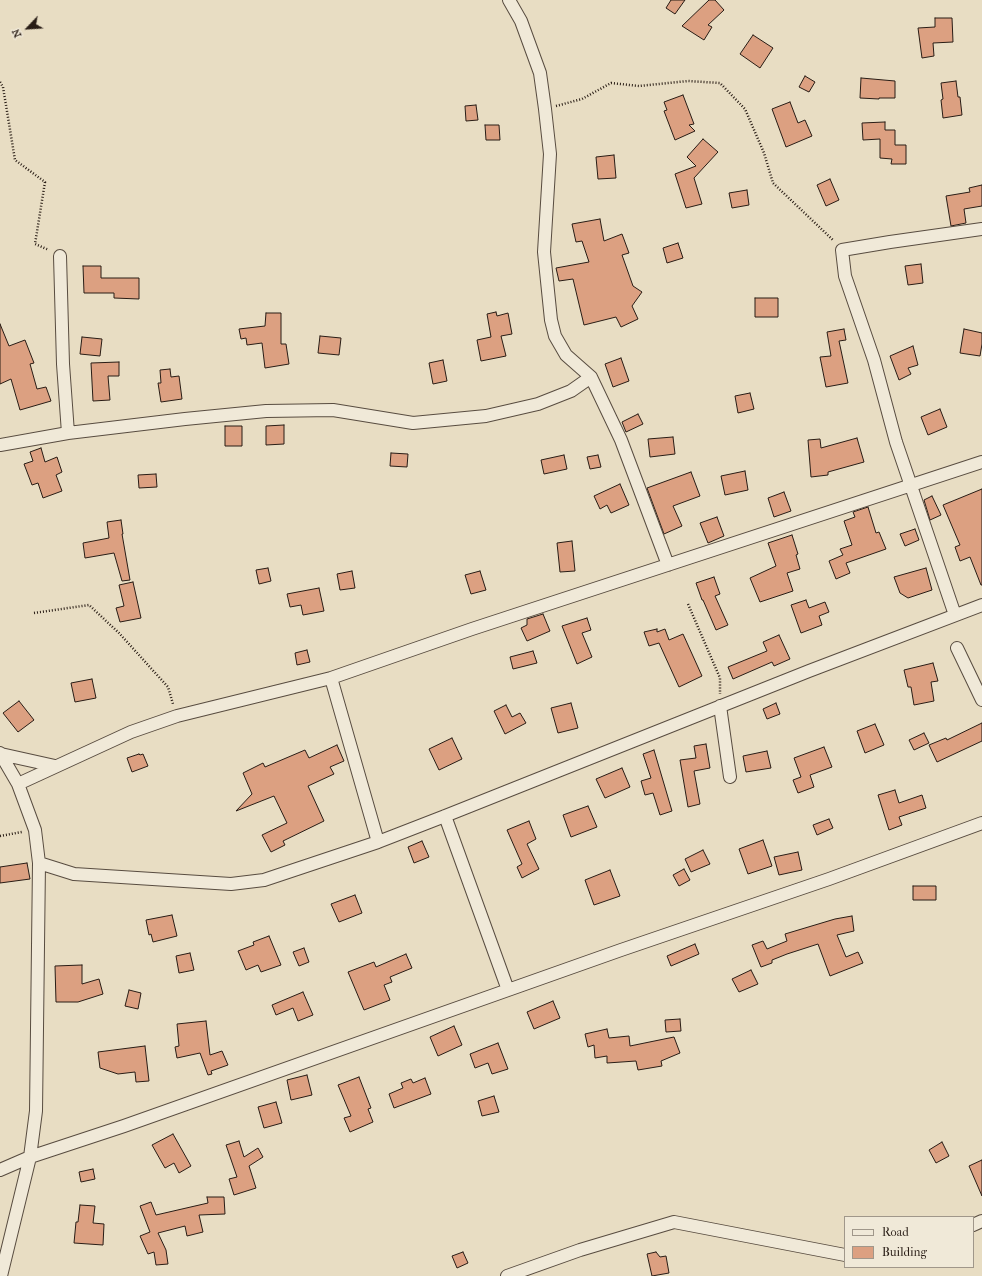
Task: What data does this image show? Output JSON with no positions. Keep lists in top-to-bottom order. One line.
{"legend":["Road","Building"],"north":"bottom left"}
